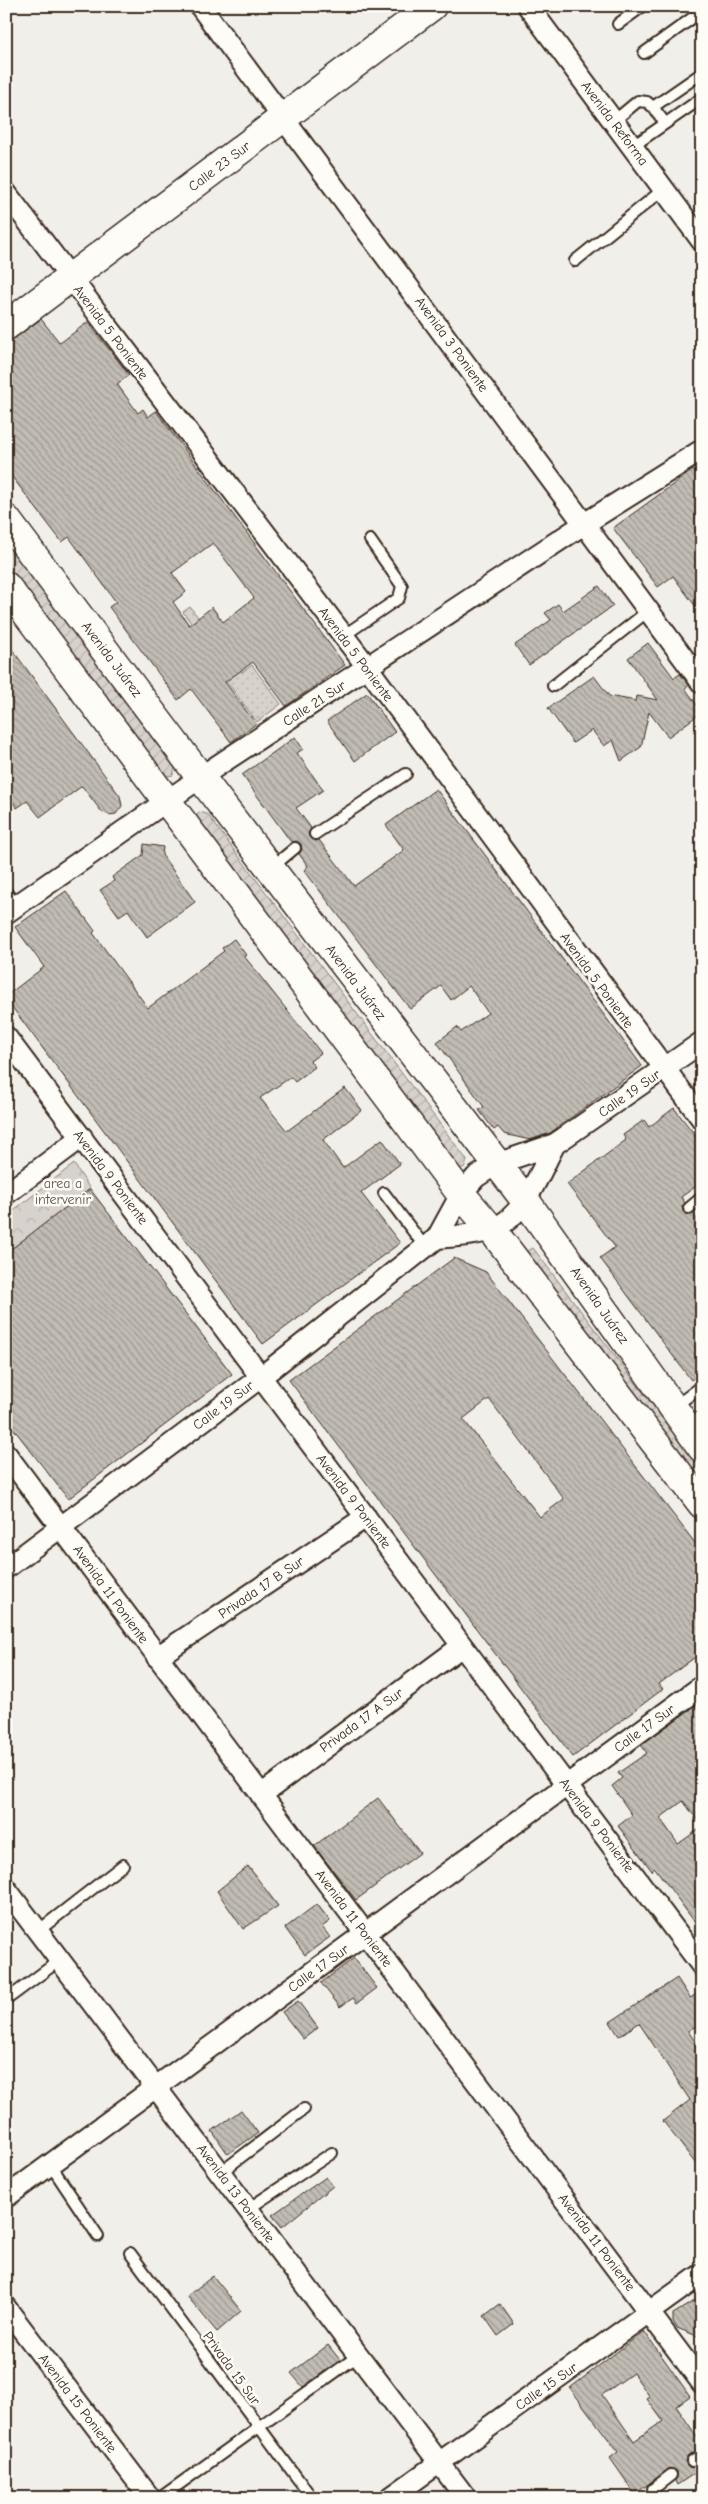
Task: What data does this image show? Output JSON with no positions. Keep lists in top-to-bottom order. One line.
{"streets":{"main road":["Calle 23 Sur","Avenida Juárez"],"street":["Avenida Reforma","Avenida 5 Poniente","Avenida 3 Poniente","Calle 21 Sur","Calle 19 Sur","Avenida 9 Poniente","Privada 17 B Sur","Avenida 11 Poniente","Privada 17 A Sur","Calle 17 Sur","Avenida 13 Poniente","Calle 15 Sur","Avenida 15 Poniente"],"lane":["Privada 15 Sur"]},"crossings":[["Calle 23 Sur","Avenida 5 Poniente"],["Calle 23 Sur","Avenida 3 Poniente"],["Avenida 5 Poniente","Calle 21 Sur"],["Avenida 5 Poniente","Calle 19 Sur"],["Avenida 3 Poniente","Calle 21 Sur"],["Avenida Juárez","Calle 21 Sur"],["Avenida Juárez","Calle 19 Sur"],["Calle 19 Sur","Avenida 9 Poniente"],["Calle 19 Sur","Avenida 11 Poniente"],["Avenida 9 Poniente","Privada 17 B Sur"],["Avenida 9 Poniente","Privada 17 A Sur"],["Avenida 9 Poniente","Calle 17 Sur"],["Privada 17 B Sur","Avenida 11 Poniente"],["Avenida 11 Poniente","Privada 17 A Sur"],["Avenida 11 Poniente","Calle 17 Sur"],["Avenida 11 Poniente","Calle 15 Sur"],["Calle 17 Sur","Avenida 13 Poniente"],["Avenida 13 Poniente","Calle 15 Sur"]],"parks":["area a intervenir"]}
